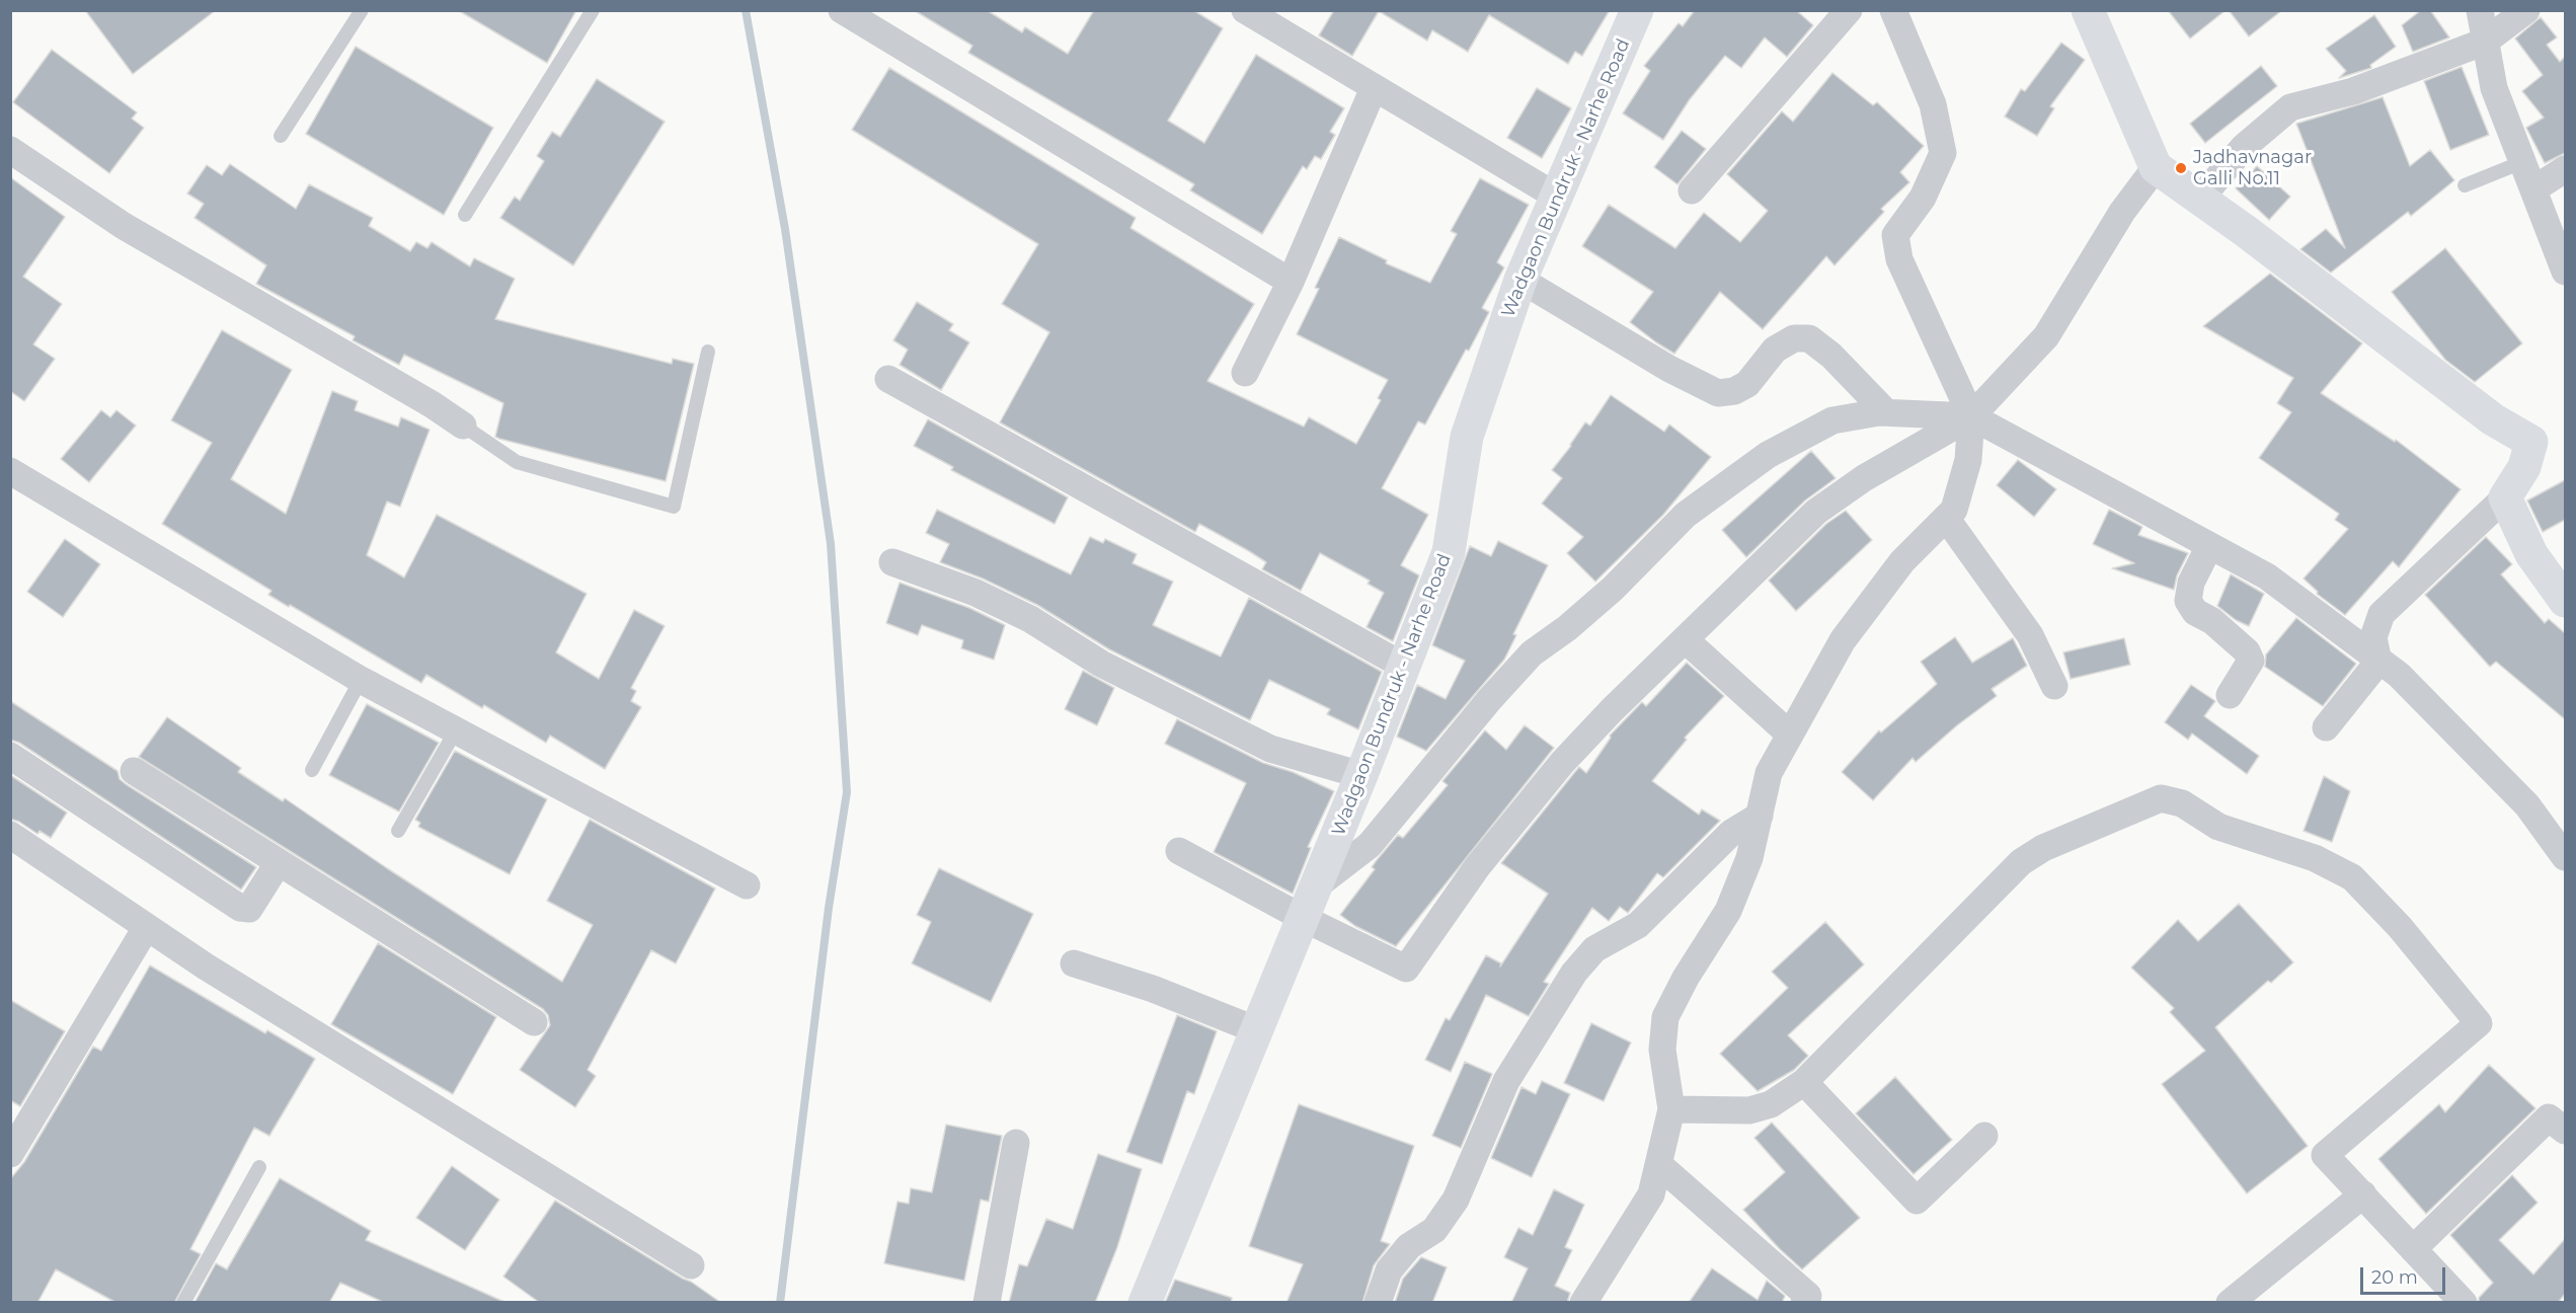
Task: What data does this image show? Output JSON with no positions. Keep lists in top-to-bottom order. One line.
{"streets":{"street":["Wadgaon Bundruk - Narhe Road"]},"places":["Jadhavnagar Galli No.11"],"scale_bar":"20 m"}
